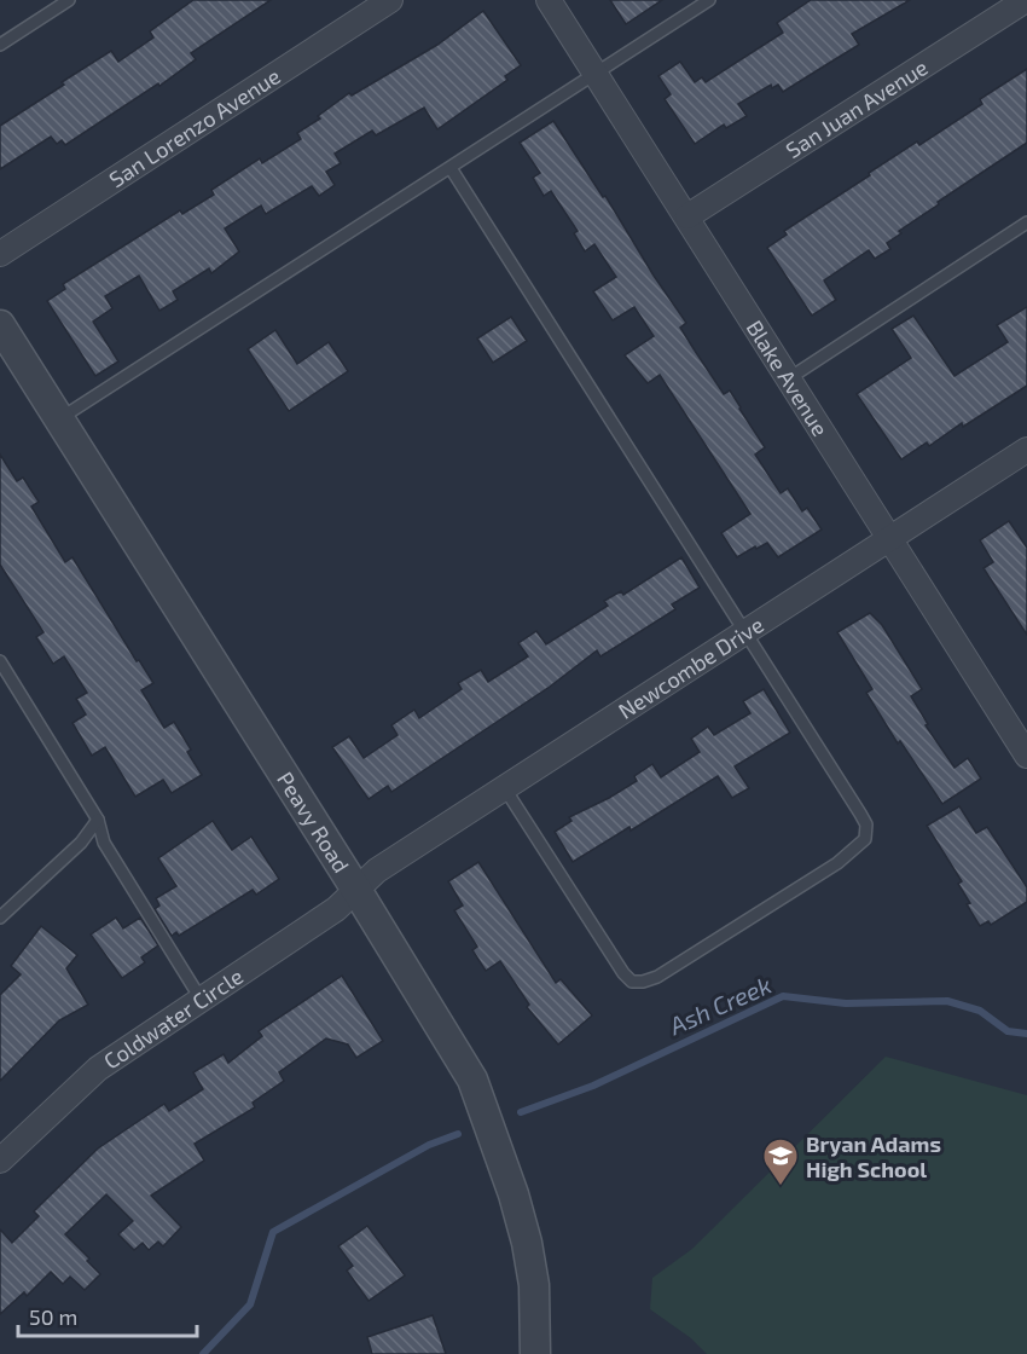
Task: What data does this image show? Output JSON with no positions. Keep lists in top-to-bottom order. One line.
{"streets":{"street":["San Juan Avenue","San Lorenzo Avenue","Blake Avenue","Newcombe Drive","Peavy Road","Coldwater Circle"]},"crossings":[["San Juan Avenue","Blake Avenue"],["Blake Avenue","Newcombe Drive"],["Newcombe Drive","Peavy Road"],["Newcombe Drive","Coldwater Circle"],["Peavy Road","Coldwater Circle"]],"water":["Ash Creek"],"places":{"school or university":["Bryan Adams High School"]},"scale_bar":"50 m"}
